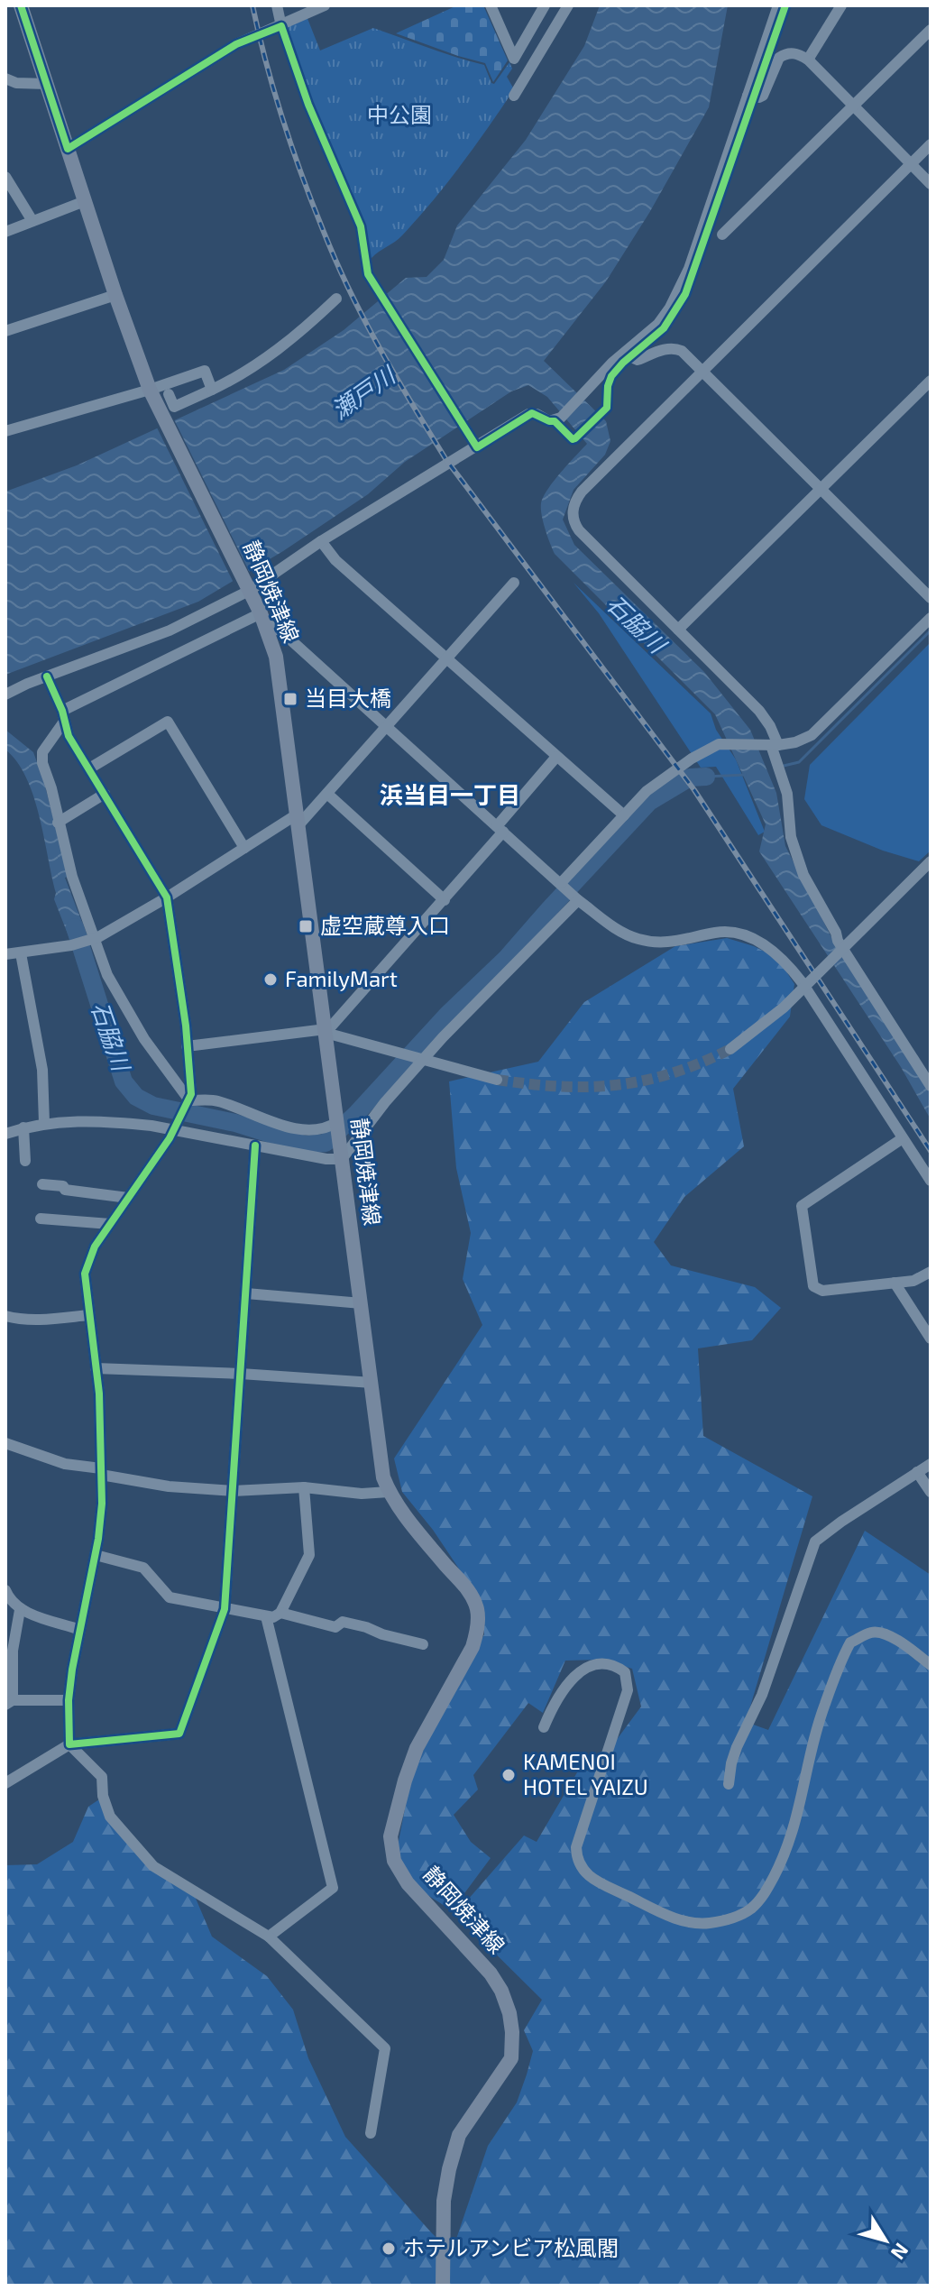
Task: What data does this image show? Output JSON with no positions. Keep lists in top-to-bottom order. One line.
{"streets":{"main road":["静岡焼津線"]},"districts":["浜当目一丁目"],"water":["瀬戸川","石脇川"],"parks":["中公園"],"places":{"transit":["当目大橋","虚空蔵尊入口"],"other":["FamilyMart","KAMENOI HOTEL YAIZU","ホテルアンビア松風閣"]},"north":"bottom right"}
